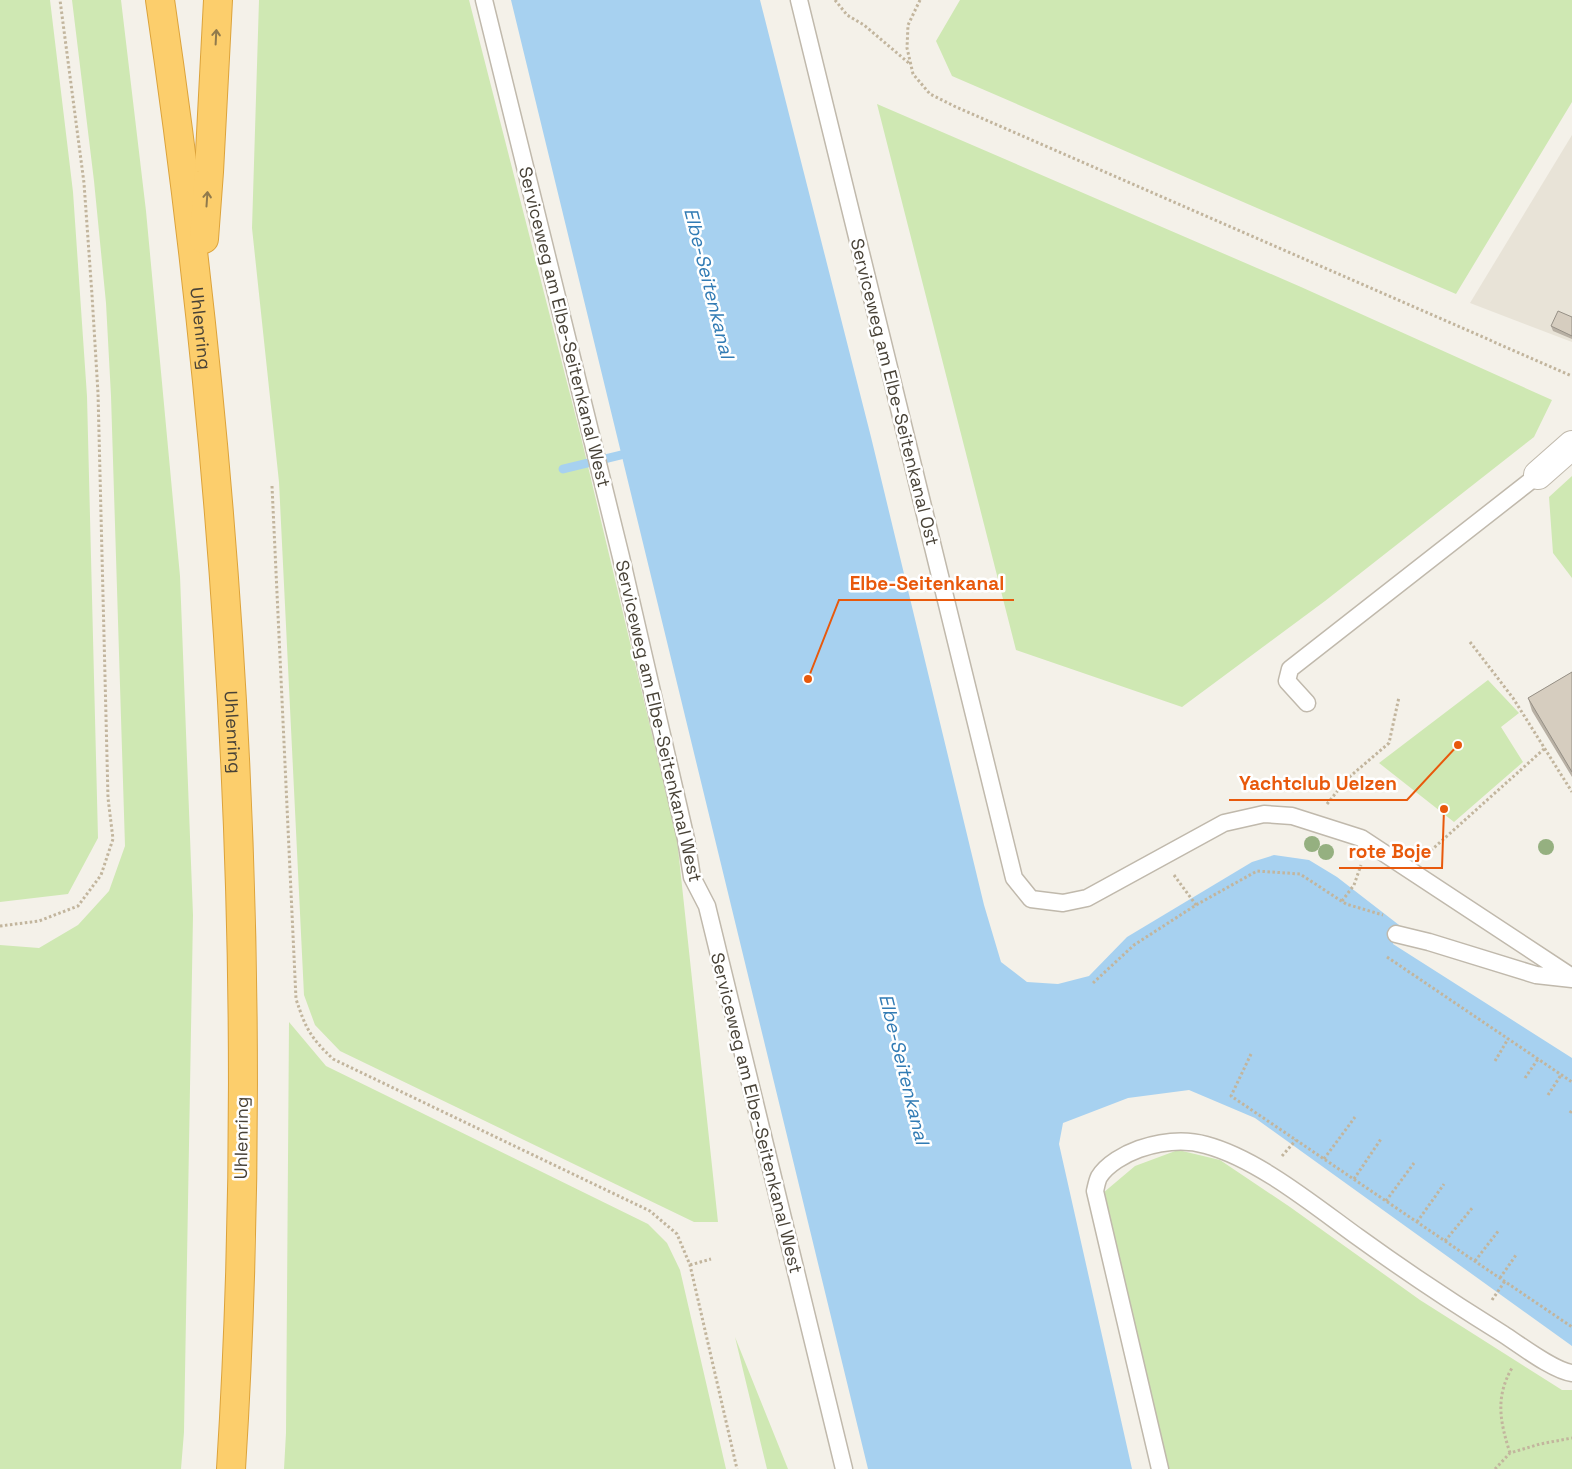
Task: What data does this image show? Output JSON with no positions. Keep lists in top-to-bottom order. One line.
{"streets":{"highway":["Uhlenring"],"lane":["Serviceweg am Elbe-Seitenkanal West","Serviceweg am Elbe-Seitenkanal Ost"]},"water":["Elbe-Seitenkanal"],"places":["Elbe-Seitenkanal","Yachtclub Uelzen","rote Boje"]}
